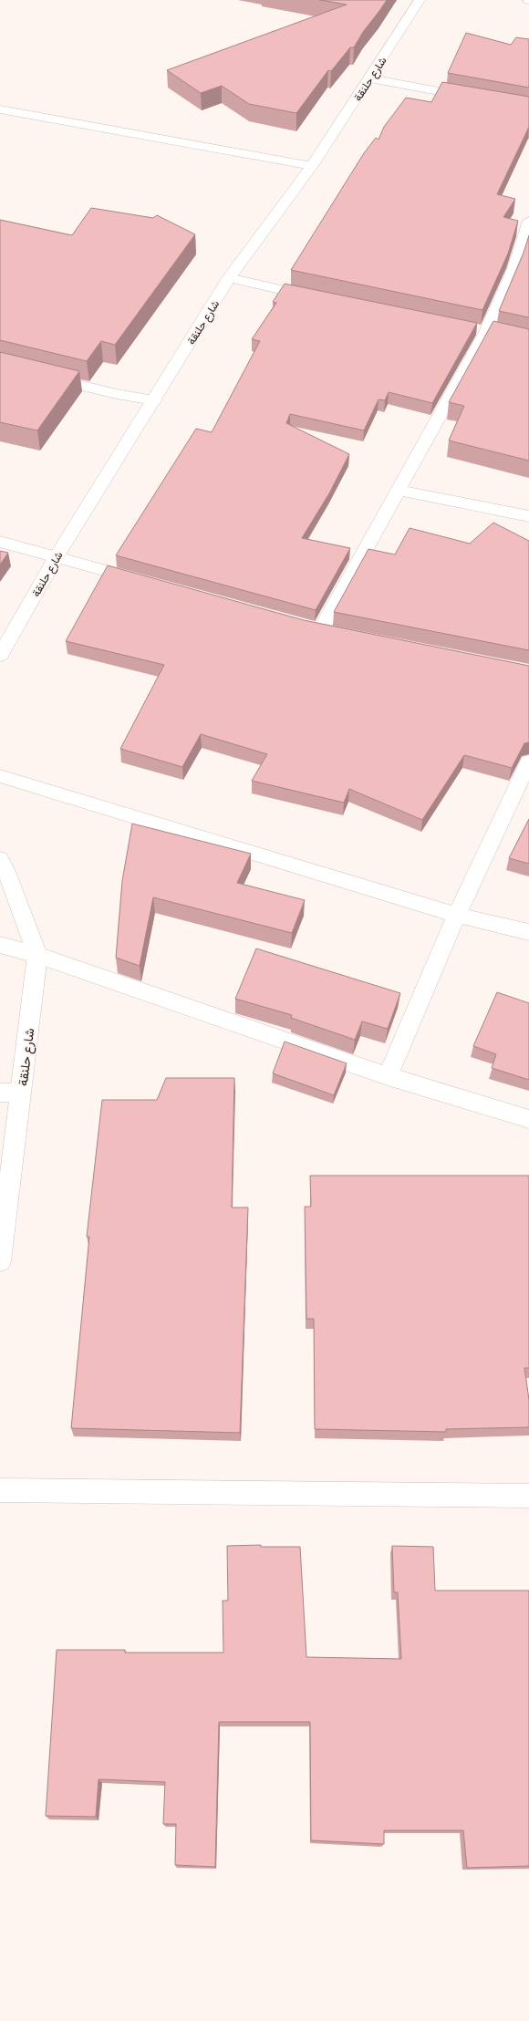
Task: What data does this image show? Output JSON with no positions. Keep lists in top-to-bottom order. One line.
{"streets":{"street":["شارع حلنقة"]}}
